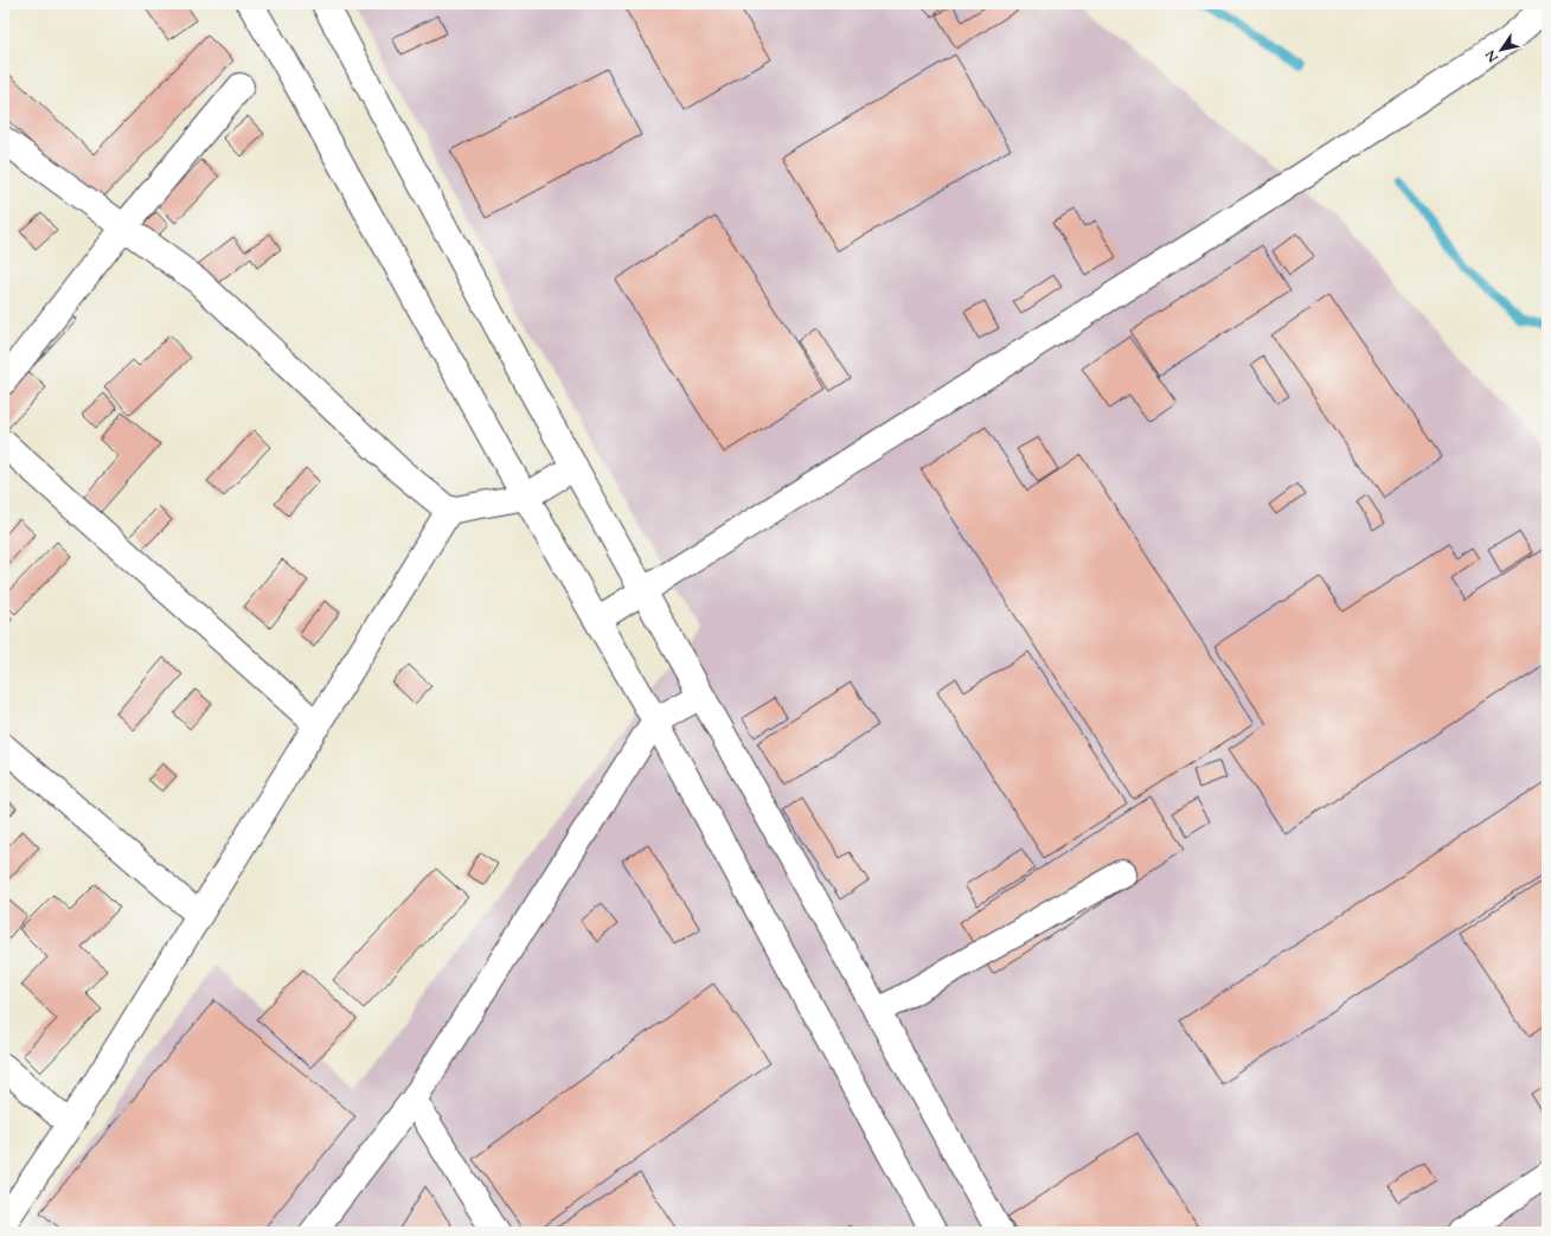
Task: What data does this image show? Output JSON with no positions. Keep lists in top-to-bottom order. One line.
{"north":"bottom left"}
